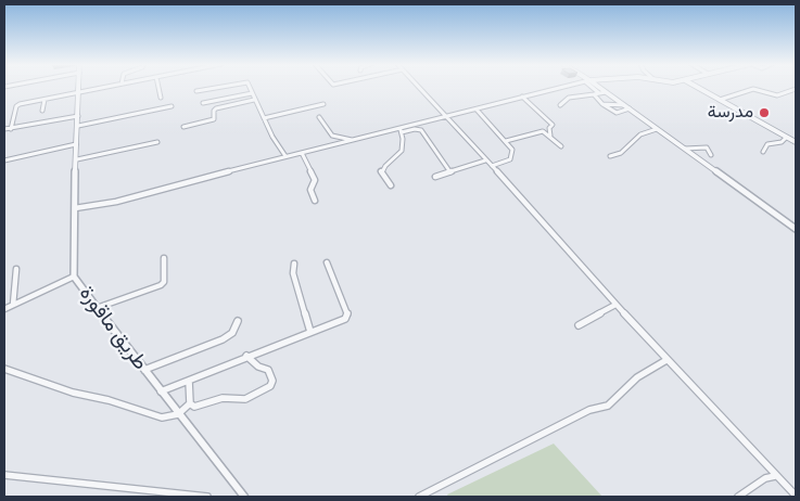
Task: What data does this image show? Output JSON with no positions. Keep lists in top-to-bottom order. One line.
{"streets":{"street":["طريق ماقورة"]},"places":["مدرسة"]}
